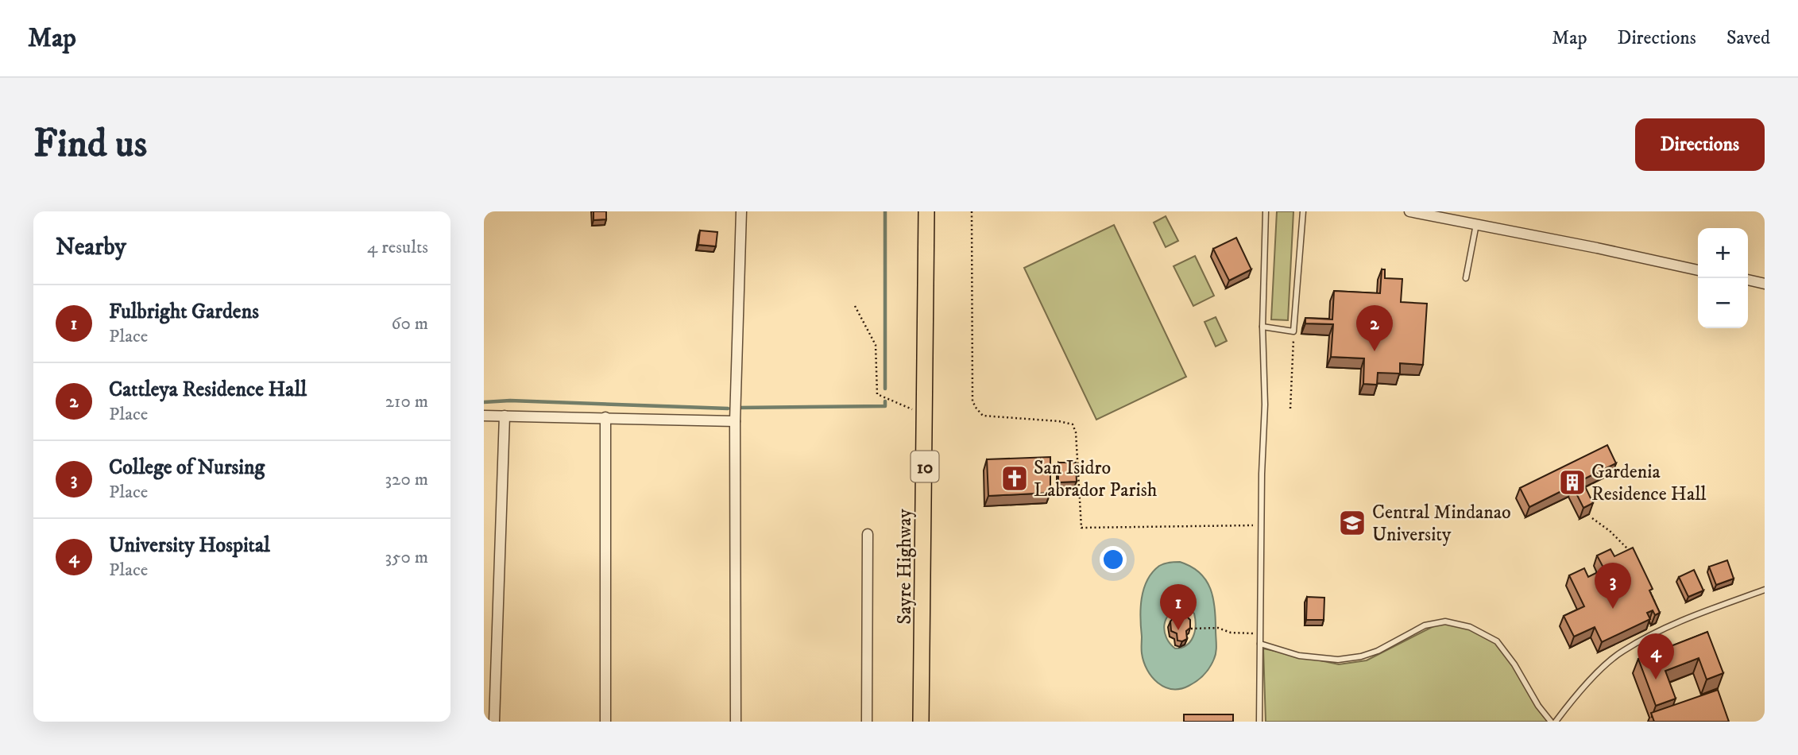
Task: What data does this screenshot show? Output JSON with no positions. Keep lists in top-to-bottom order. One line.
{"streets":{"highway":["10","Sayre Highway"]},"places":{"church":["San Isidro Labrador Parish"],"building":["Gardenia Residence Hall"],"school or university":["Central Mindanao University"]},"page":{"header":"Map","nav":["Map","Directions","Saved"],"buttons":"Directions","title":"Find us","heading":["Nearby","4 results"],"map_buttons":["+","−"],"list":[{"mark":"1","name":"Fulbright Gardens","note":"Place","value":"60 m"},{"mark":"2","name":"Cattleya Residence Hall","note":"Place","value":"210 m"},{"mark":"3","name":"College of Nursing","note":"Place","value":"320 m"},{"mark":"4","name":"University Hospital","note":"Place","value":"350 m"}],"pins":["2","3","1","4"]}}
